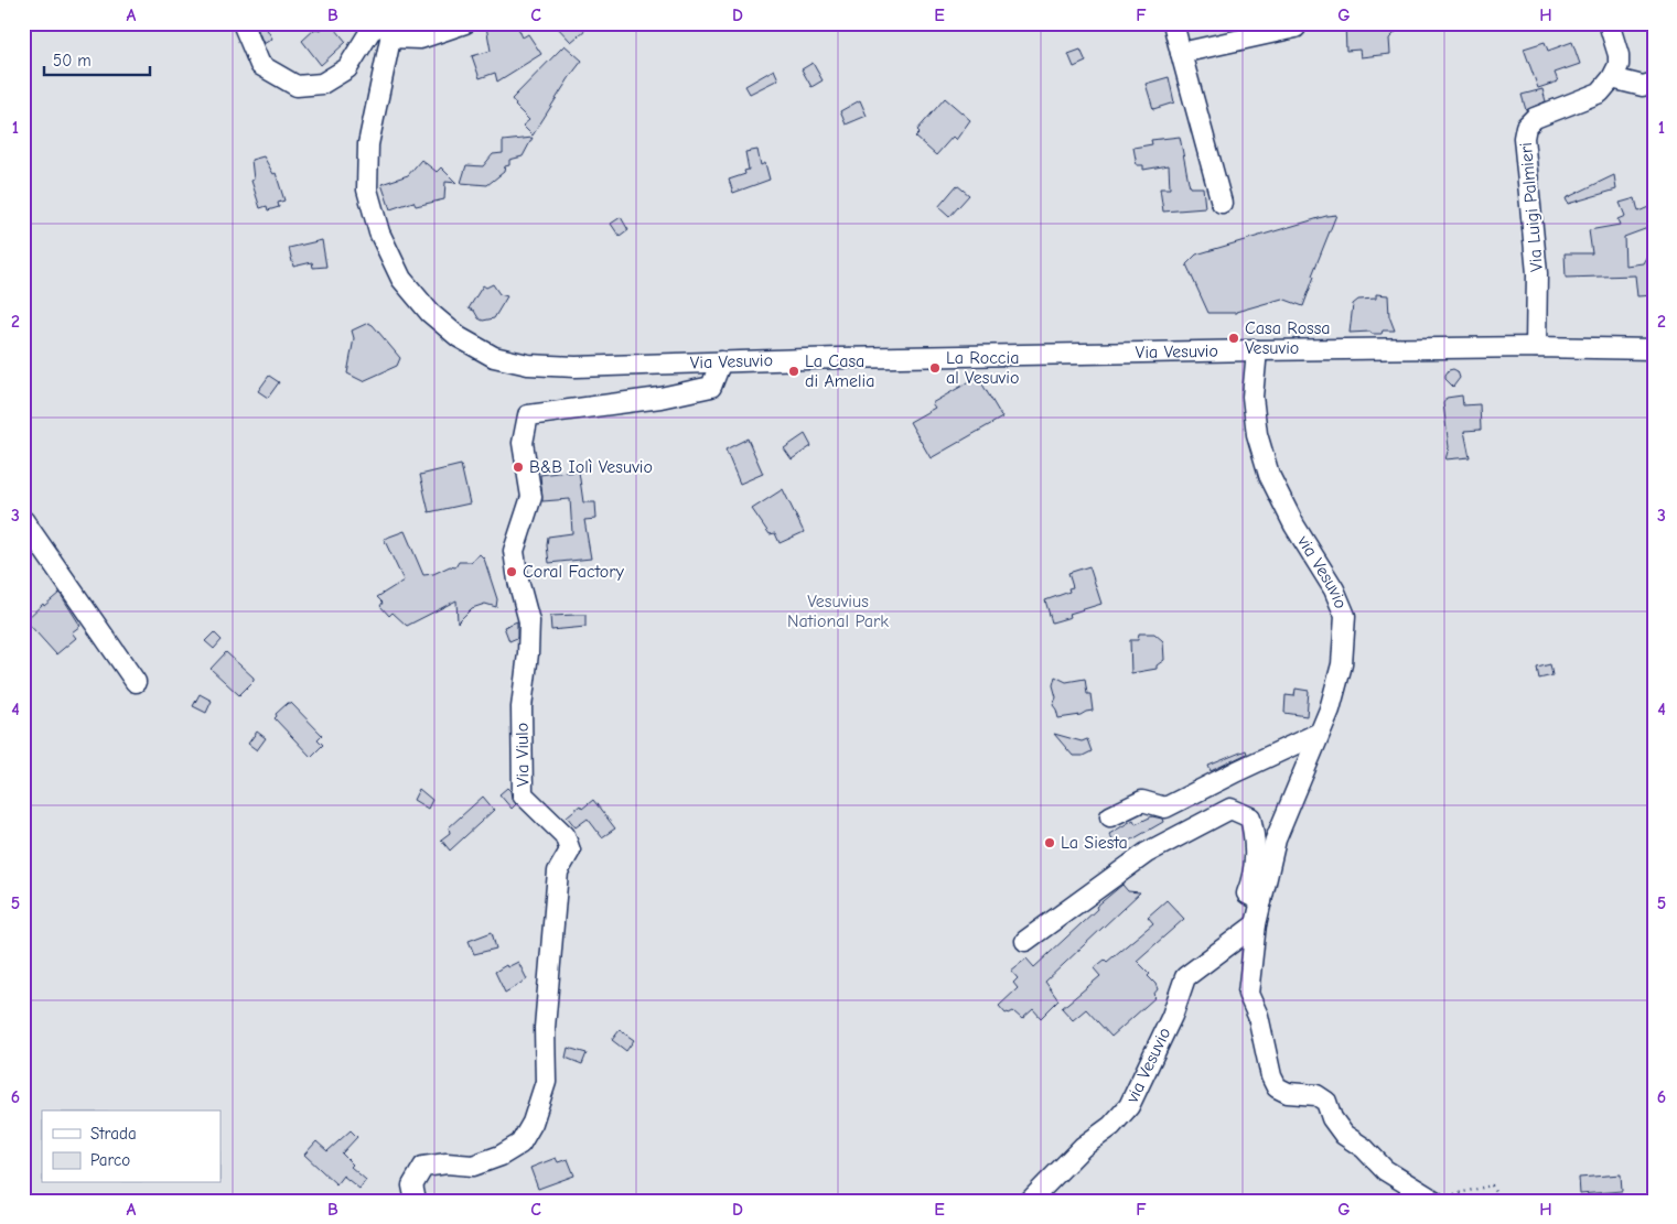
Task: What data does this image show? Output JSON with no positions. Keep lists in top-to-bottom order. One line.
{"streets":{"street":["Via Luigi Palmieri","Via Vesuvio","via Vesuvio","Via Viulo"]},"crossings":[["Via Luigi Palmieri","Via Vesuvio"],["Via Vesuvio","via Vesuvio"],["Via Vesuvio","Via Viulo"]],"parks":["Vesuvius National Park"],"places":["Casa Rossa Vesuvio","La Roccia al Vesuvio","La Casa di Amelia","B&B Iolì Vesuvio","Coral Factory","La Siesta"],"legend":["Strada","Parco"],"scale_bar":"50 m","grid":{"columns":["A","B","C","D","E","F","G","H"],"rows":["1","2","3","4","5","6"]}}
